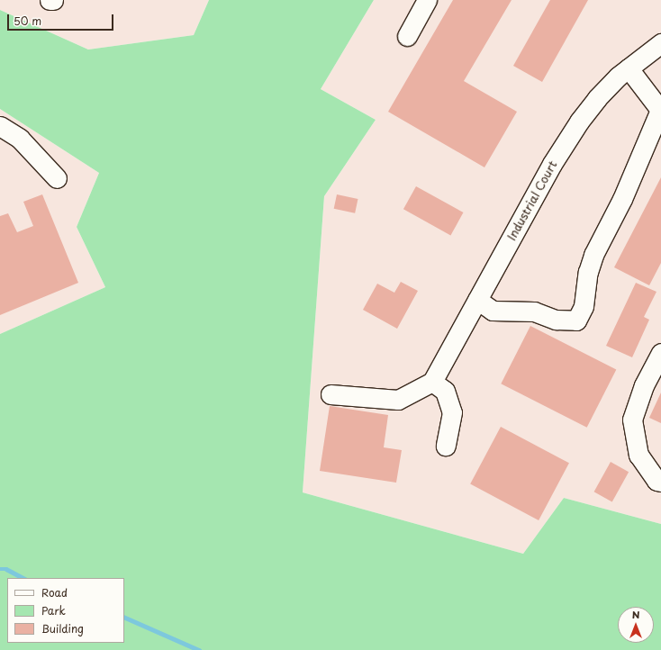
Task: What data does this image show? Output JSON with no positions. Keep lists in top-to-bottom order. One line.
{"streets":{"street":["Industrial Court"]},"legend":["Road","Park","Building"],"scale_bar":"50 m","north":"top"}
